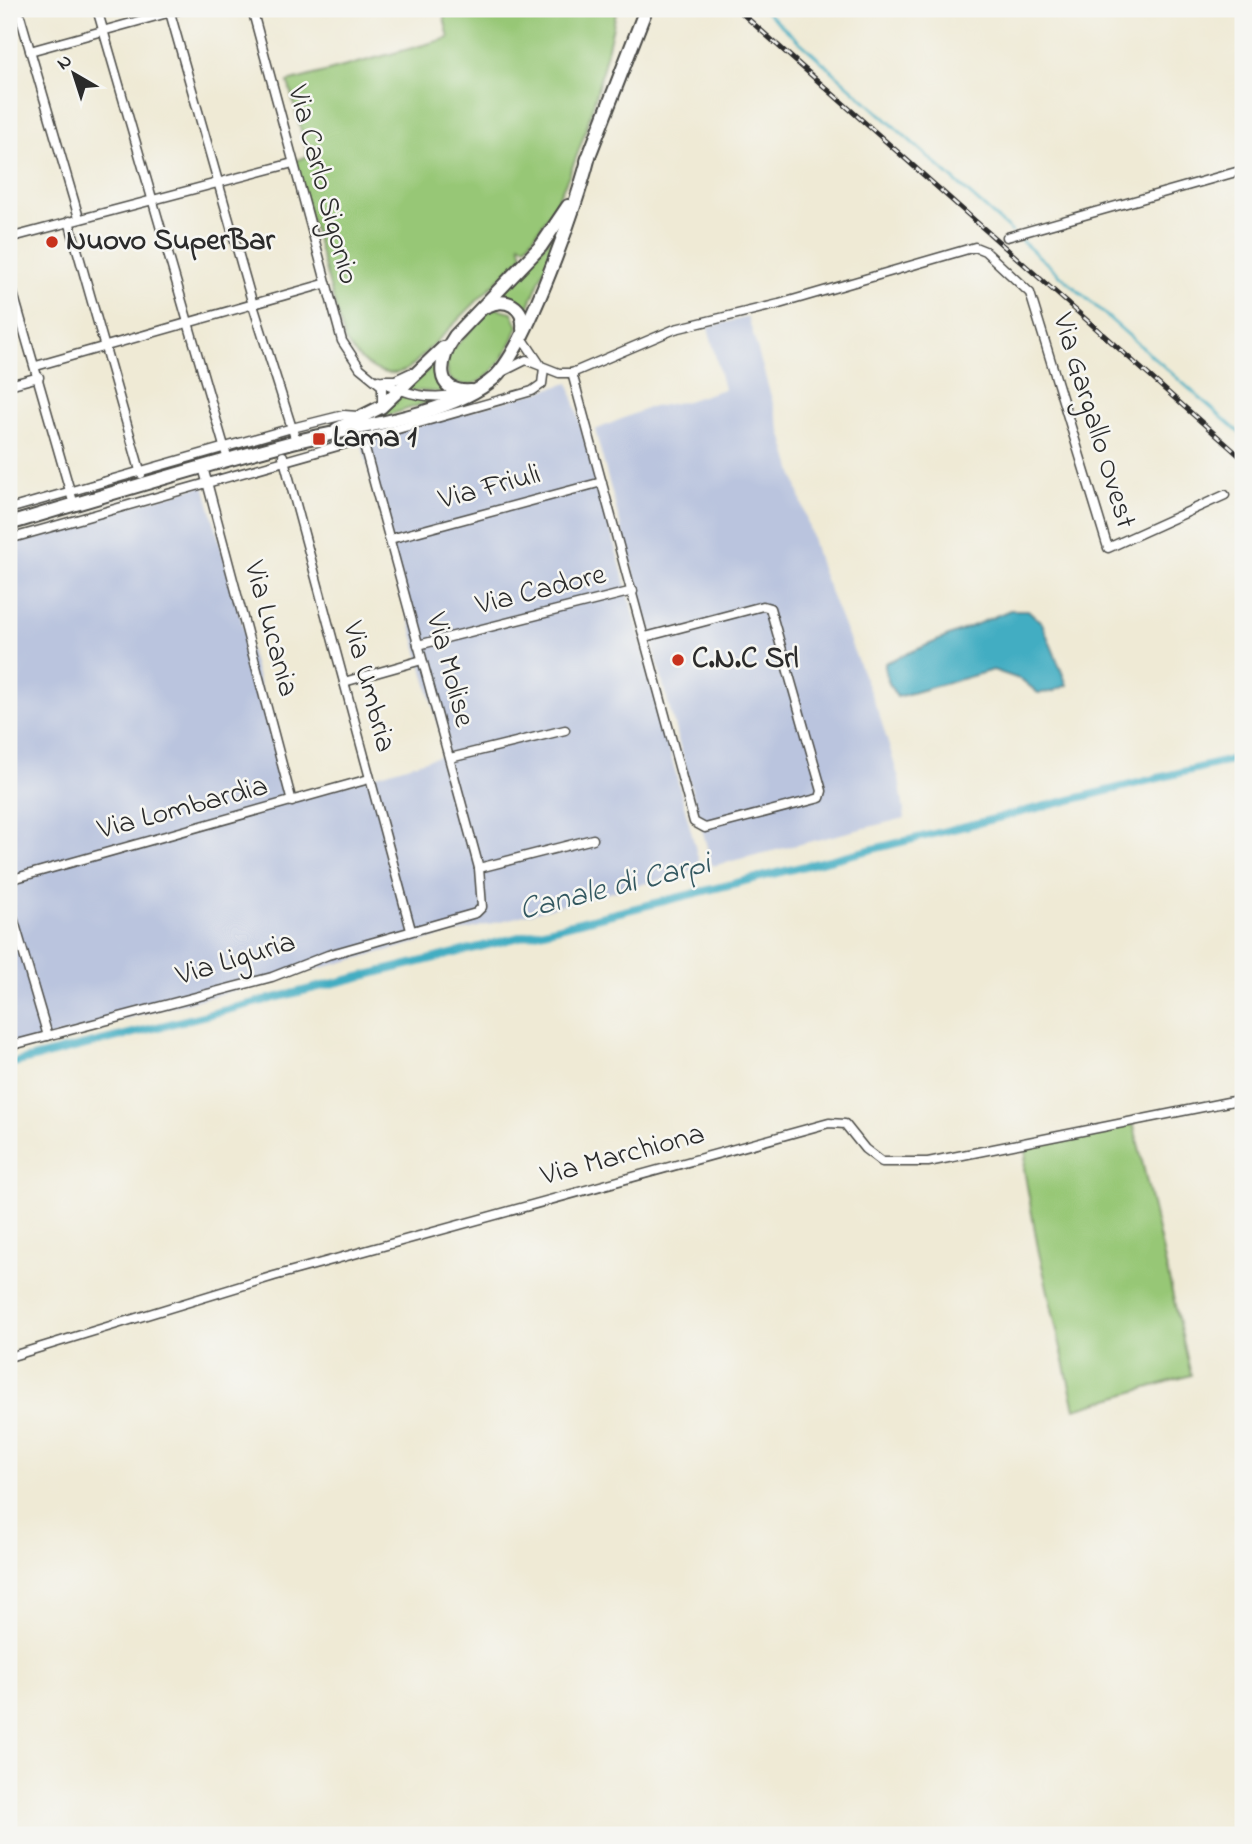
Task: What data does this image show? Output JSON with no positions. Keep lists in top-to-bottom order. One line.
{"streets":{"street":["Via Carlo Sigonio","Via Gargallo Ovest","Via Friuli","Via Cadore","Via Lucania","Via Molise","Via Umbria","Via Lombardia","Via Liguria","Via Marchiona"]},"crossings":[["Via Friuli","Via Molise"],["Via Cadore","Via Molise"],["Via Lucania","Via Lombardia"],["Via Molise","Via Liguria"],["Via Umbria","Via Lombardia"],["Via Umbria","Via Liguria"]],"water":["Canale di Carpi"],"places":{"other":["Nuovo SuperBar","C.N.C Srl"],"transit":["Lama 1"]},"north":"top left"}
